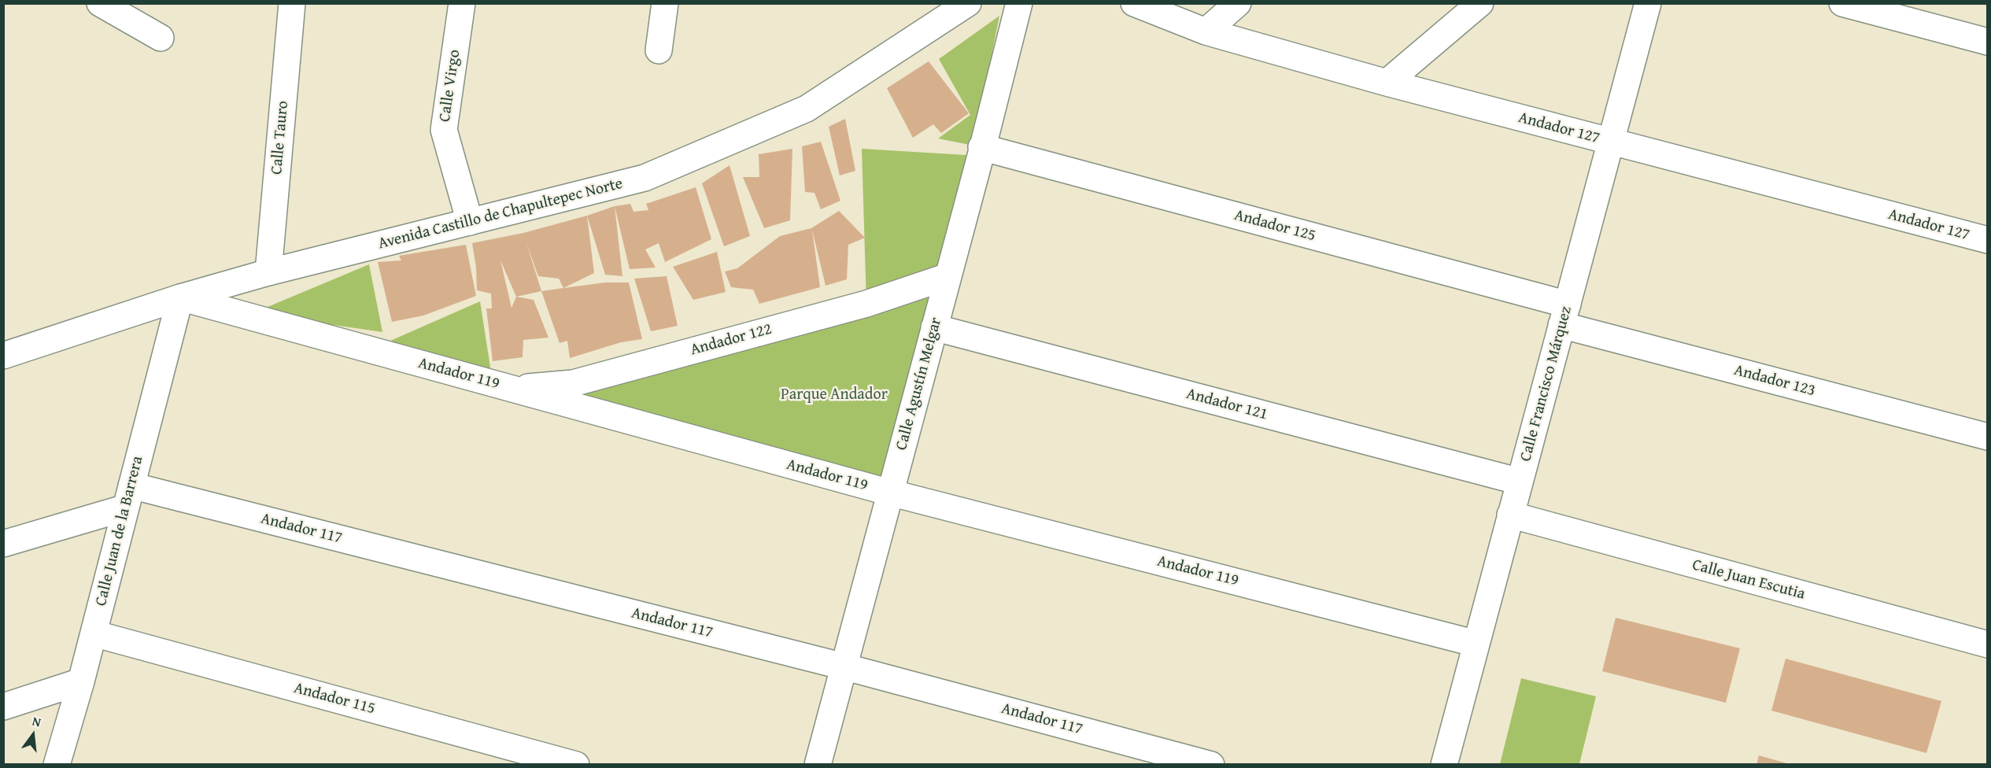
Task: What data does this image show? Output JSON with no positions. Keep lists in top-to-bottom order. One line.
{"streets":{"street":["Calle Virgo","Andador 127","Calle Tauro","Avenida Castillo de Chapultepec Norte","Andador 125","Andador 122","Andador 119","Andador 123","Calle Agustín Melgar","Calle Francisco Márquez","Andador 121","Andador 117","Calle Juan de la Barrera","Calle Juan Escutia","Andador 115"]},"crossings":[["Calle Virgo","Avenida Castillo de Chapultepec Norte"],["Andador 127","Calle Francisco Márquez"],["Calle Tauro","Avenida Castillo de Chapultepec Norte"],["Avenida Castillo de Chapultepec Norte","Andador 119"],["Avenida Castillo de Chapultepec Norte","Calle Juan de la Barrera"],["Andador 125","Andador 123"],["Andador 125","Calle Agustín Melgar"],["Andador 125","Calle Francisco Márquez"],["Andador 122","Andador 119"],["Andador 122","Calle Agustín Melgar"],["Andador 119","Calle Agustín Melgar"],["Andador 119","Calle Francisco Márquez"],["Andador 119","Calle Juan de la Barrera"],["Andador 123","Calle Francisco Márquez"],["Calle Agustín Melgar","Andador 121"],["Calle Agustín Melgar","Andador 117"],["Calle Francisco Márquez","Andador 121"],["Calle Francisco Márquez","Calle Juan Escutia"],["Andador 117","Calle Juan de la Barrera"],["Calle Juan de la Barrera","Andador 115"]],"parks":["Parque Andador"],"north":"top"}
